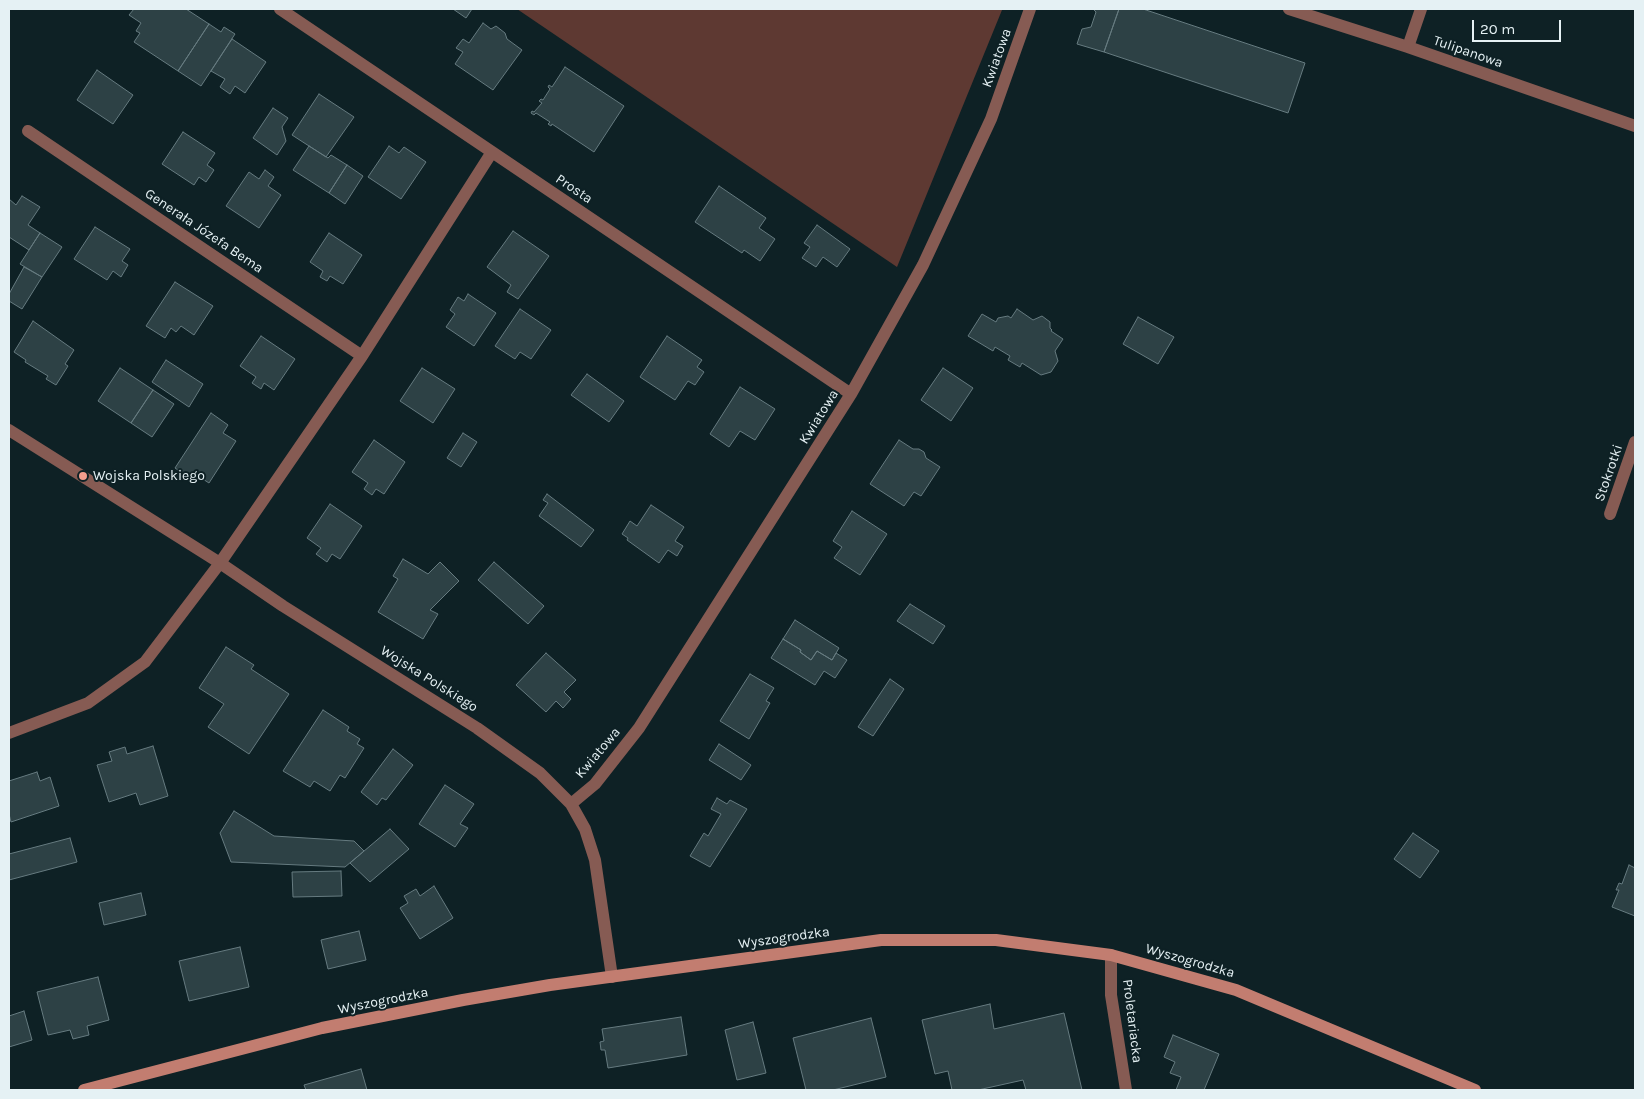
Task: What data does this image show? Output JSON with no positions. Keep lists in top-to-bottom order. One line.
{"streets":{"main road":["Wyszogrodzka"],"street":["Tulipanowa","Kwiatowa","Prosta","Generała Józefa Bema","Stokrotki","Wojska Polskiego","Proletariacka"]},"crossings":[["Kwiatowa","Prosta"],["Kwiatowa","Wojska Polskiego"],["Wojska Polskiego","Wyszogrodzka"],["Wyszogrodzka","Proletariacka"]],"places":["Wojska Polskiego"],"scale_bar":"20 m"}
